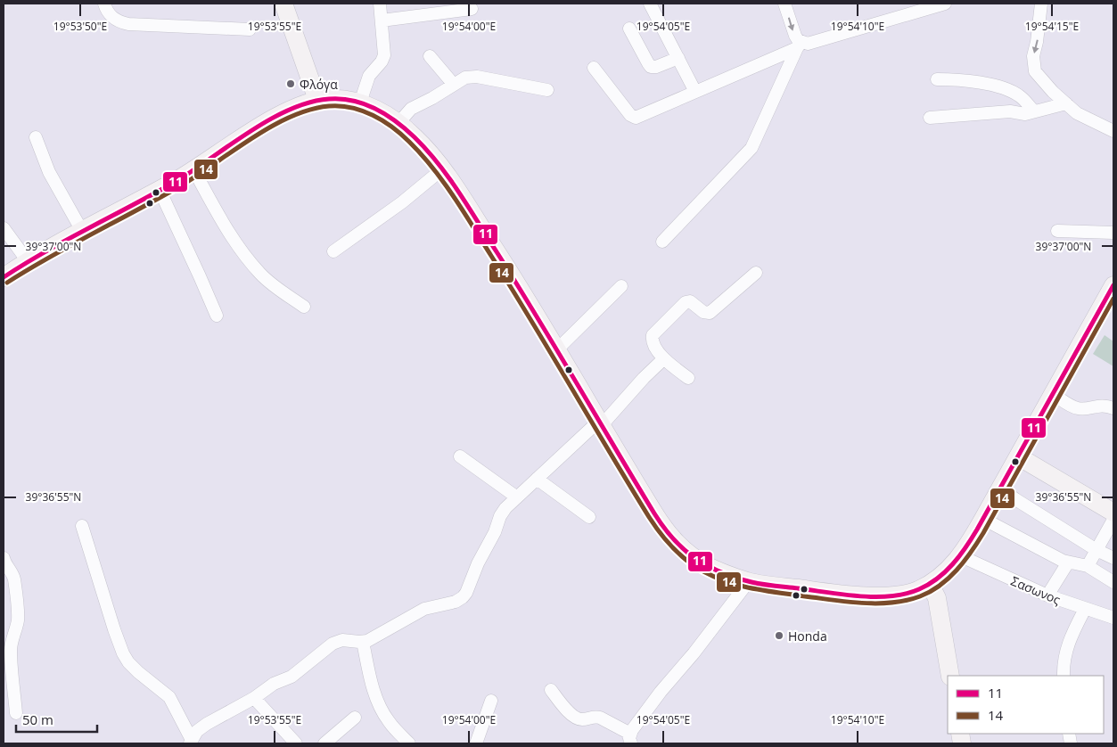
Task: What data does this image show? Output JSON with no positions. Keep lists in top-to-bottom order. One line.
{"streets":{"street":["Σασωνος"]},"places":["Φλόγα","Honda"],"lines":["transit line 11","transit line 14"],"legend":["11","14"],"scale_bar":"50 m","coordinates":["19°53'50\"E","19°53'55\"E","19°54'00\"E","19°54'05\"E","19°54'10\"E","19°54'15\"E","39°37'00\"N","39°36'55\"N"]}
